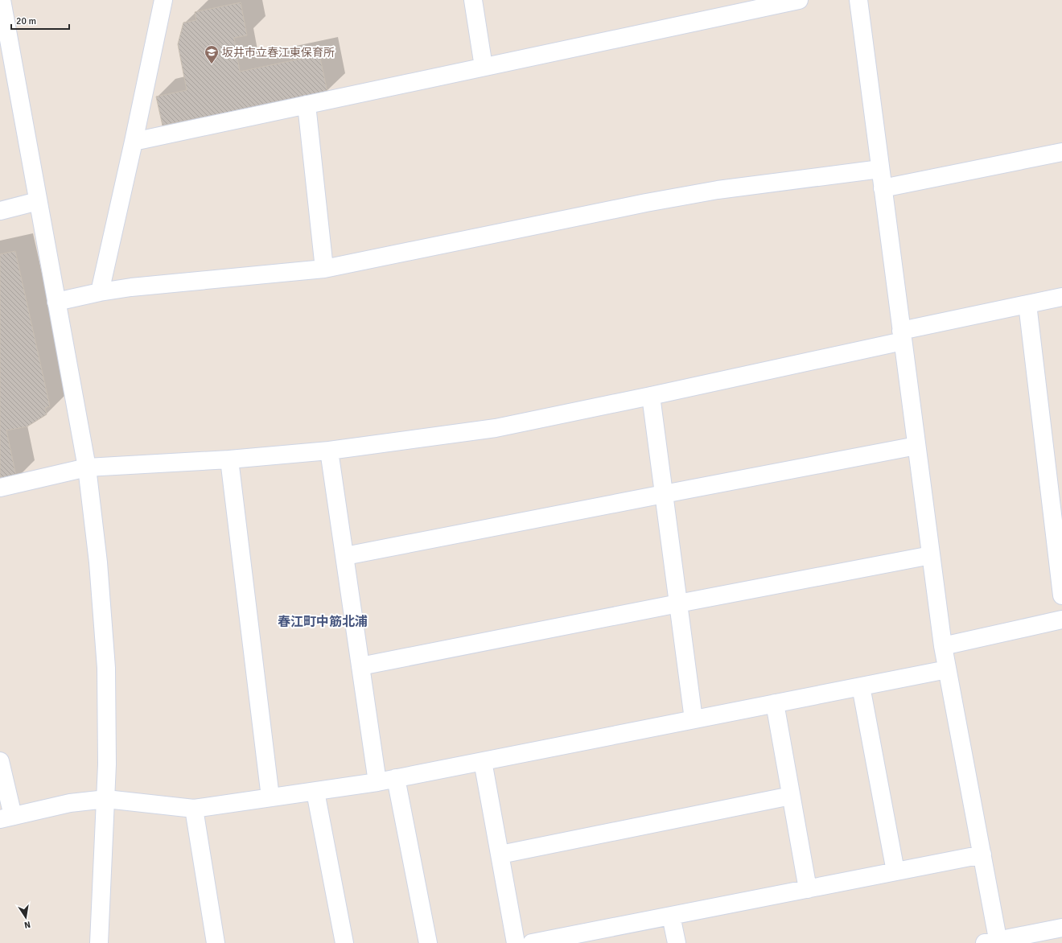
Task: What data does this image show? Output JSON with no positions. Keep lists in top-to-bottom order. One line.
{"districts":["春江町中筋北浦"],"places":{"school or university":["坂井市立春江東保育所"]},"scale_bar":"20 m","north":"bottom"}
